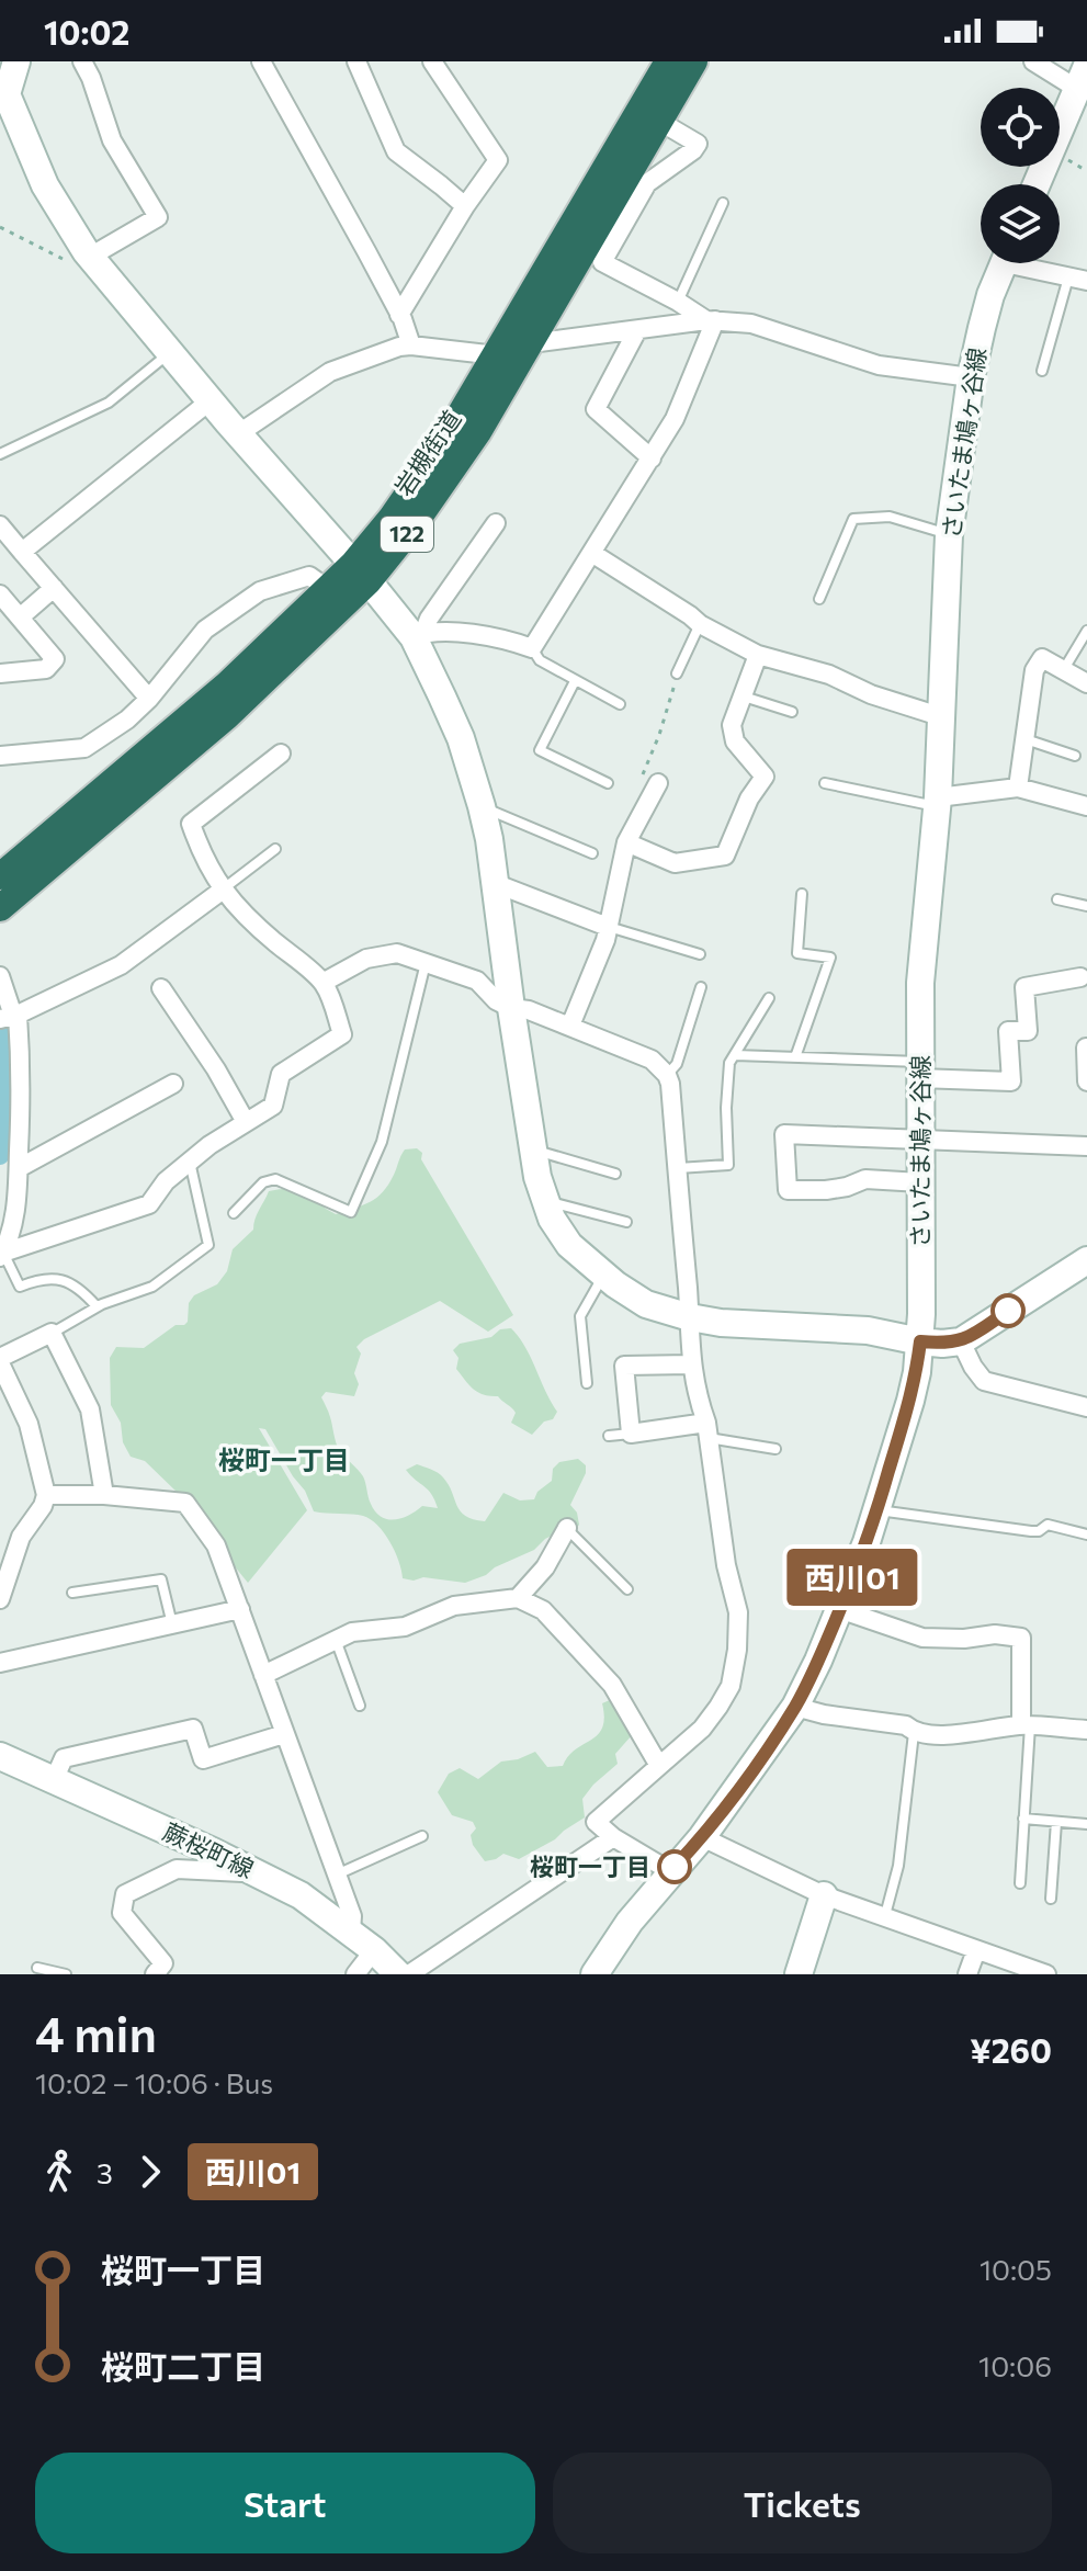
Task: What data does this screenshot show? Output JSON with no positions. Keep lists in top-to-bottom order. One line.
{"streets":{"highway":["岩槻街道","122"],"main road":["さいたま鳩ヶ谷線","蕨桜町線"]},"districts":["桜町一丁目"],"places":["桜町一丁目"],"lines":["bus line 西川01"],"page":{"status":"10:02","on_map":"西川01","heading":["4 min","10:02 – 10:06 · Bus","¥260"],"legs":["3","西川01"],"list":[{"name":"桜町一丁目","value":"10:05"},{"name":"桜町二丁目","value":"10:06"}],"buttons":["Start","Tickets"]}}
